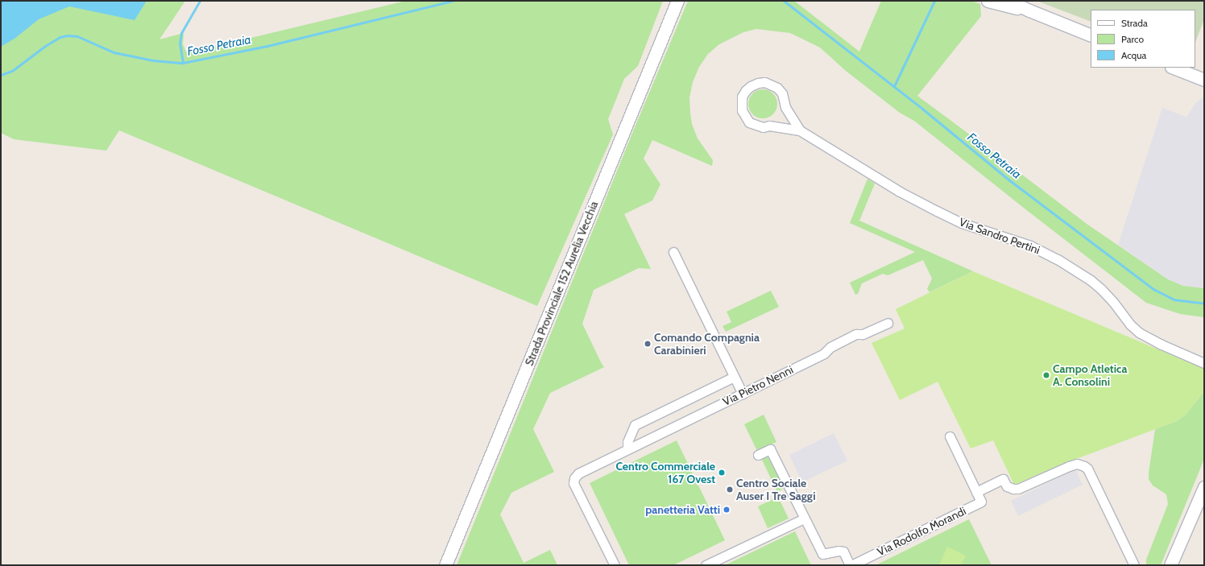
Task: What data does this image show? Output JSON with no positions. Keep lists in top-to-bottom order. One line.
{"streets":{"main road":["Strada Provinciale 152 Aurelia Vecchia"],"street":["Via Sandro Pertini","Via Pietro Nenni","Via Rodolfo Morandi"]},"water":["Fosso Petraia"],"places":["Comando Compagnia Carabinieri","Campo Atletica A. Consolini","Centro Commerciale 167 Ovest","Centro Sociale Auser I Tre Saggi","panetteria Vatti"],"legend":["Strada","Parco","Acqua"]}
